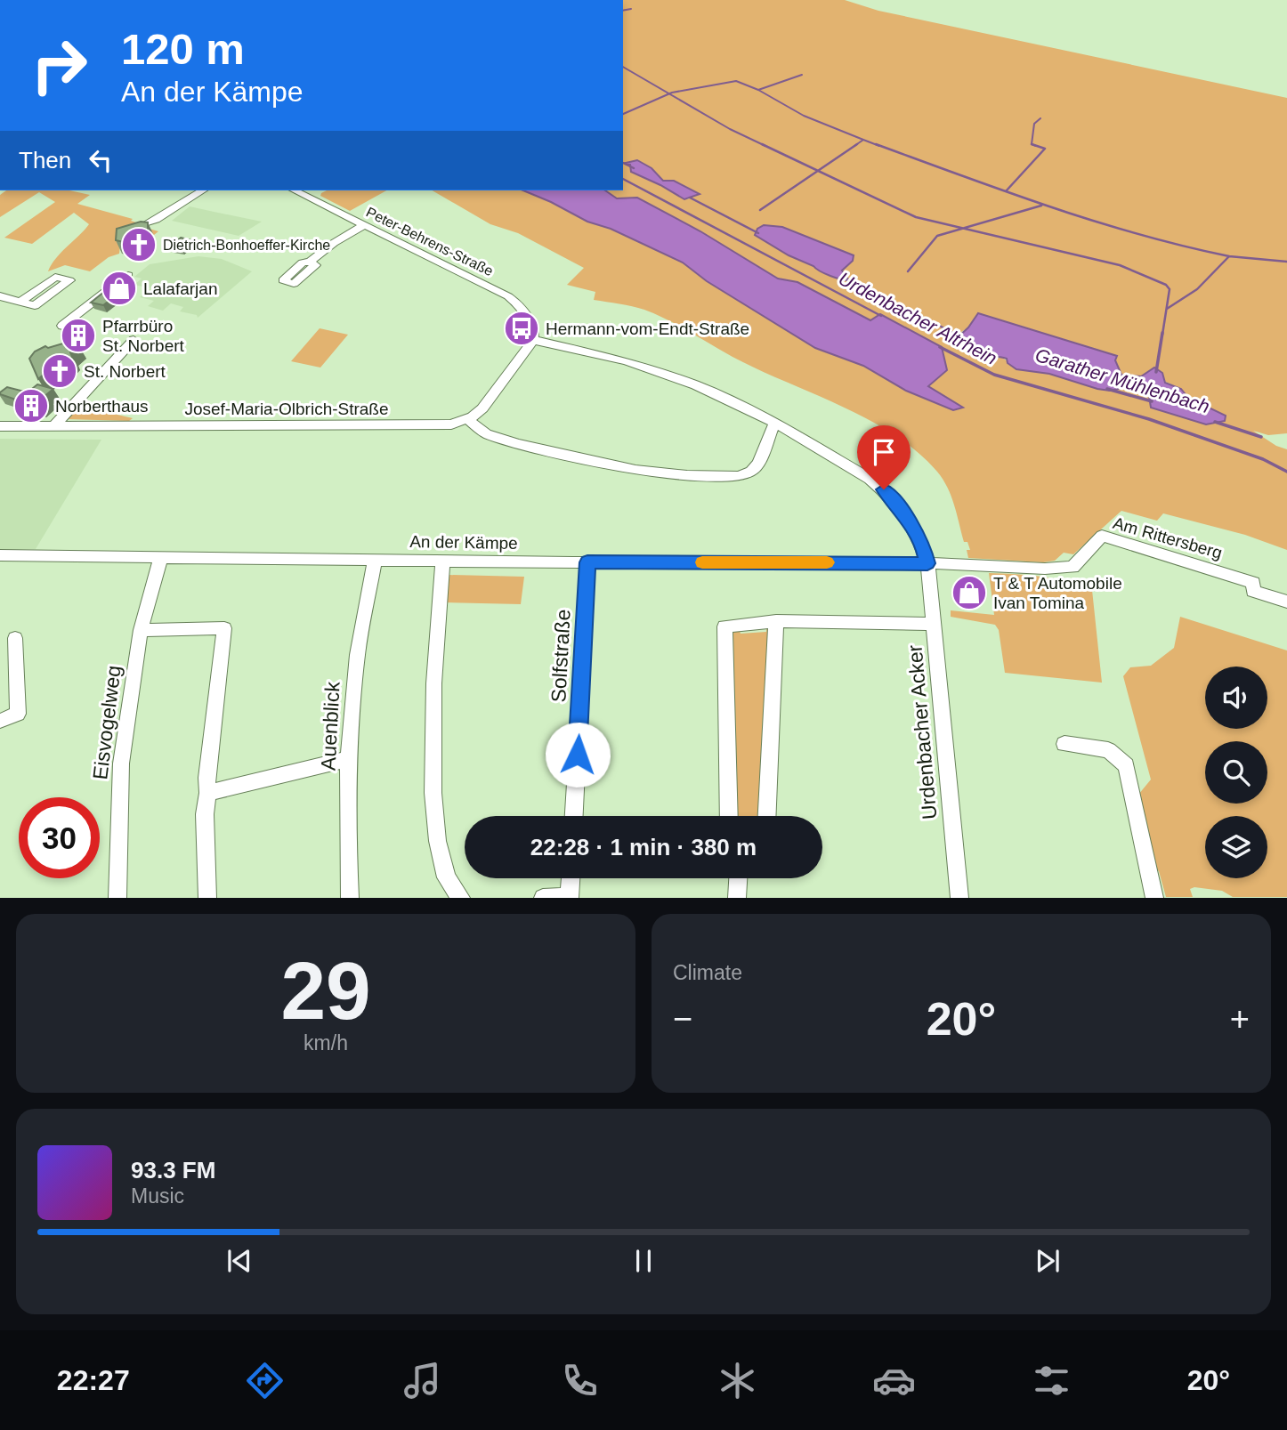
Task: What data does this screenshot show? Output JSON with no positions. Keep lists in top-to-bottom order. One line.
{"streets":{"street":["Peter-Behrens-Straße","Josef-Maria-Olbrich-Straße","Am Rittersberg","An der Kämpe","Solfstraße","Eisvogelweg","Auenblick","Urdenbacher Acker"]},"crossings":[["Am Rittersberg","An der Kämpe"],["Am Rittersberg","Urdenbacher Acker"],["An der Kämpe","Solfstraße"],["An der Kämpe","Eisvogelweg"],["An der Kämpe","Auenblick"],["An der Kämpe","Urdenbacher Acker"]],"water":["Urdenbacher Altrhein","Garather Mühlenbach"],"places":{"church":["Dietrich-Bonhoeffer-Kirche","St. Norbert"],"shop":["Lalafarjan","T & T Automobile Ivan Tomina"],"bus stop":["Hermann-vom-Endt-Straße"],"building":["Pfarrbüro St. Norbert","Norberthaus"]},"page":{"turn":["120 m","An der Kämpe"],"then":"Then","limit":"30","trip":"22:28 · 1 min · 380 m","tile":[["29","km/h"],"Climate"],"heat":["−","20°","+"],"song":["93.3 FM","Music"],"tabs":["22:27","20°"]}}
